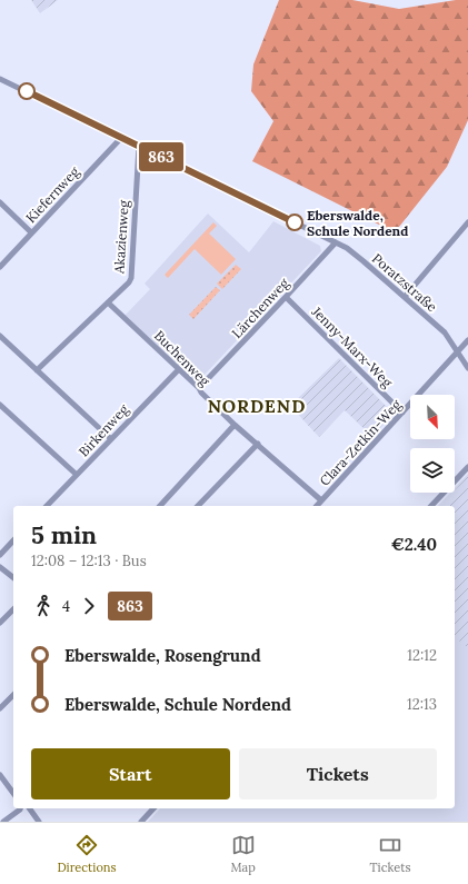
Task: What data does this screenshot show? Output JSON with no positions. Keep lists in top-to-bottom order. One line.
{"streets":{"street":["Kiefernweg","Akazienweg","Poratzstraße","Lärchenweg","Jenny-Marx-Weg","Buchenweg","Birkenweg","Clara-Zetkin-Weg"]},"crossings":[["Kiefernweg","Poratzstraße"],["Akazienweg","Poratzstraße"],["Akazienweg","Buchenweg"],["Poratzstraße","Lärchenweg"],["Poratzstraße","Clara-Zetkin-Weg"],["Lärchenweg","Jenny-Marx-Weg"],["Lärchenweg","Buchenweg"],["Jenny-Marx-Weg","Clara-Zetkin-Weg"],["Buchenweg","Birkenweg"],["Buchenweg","Clara-Zetkin-Weg"]],"districts":["NORDEND"],"places":["Eberswalde, Schule Nordend"],"lines":["bus line 863"],"north":"bottom right","page":{"on_map":"863","heading":["5 min","12:08 – 12:13 · Bus","€2.40"],"legs":["4","863"],"list":[{"name":"Eberswalde, Rosengrund","value":"12:12"},{"name":"Eberswalde, Schule Nordend","value":"12:13"}],"buttons":["Start","Tickets"],"tabs":["Directions","Map","Tickets"]}}
